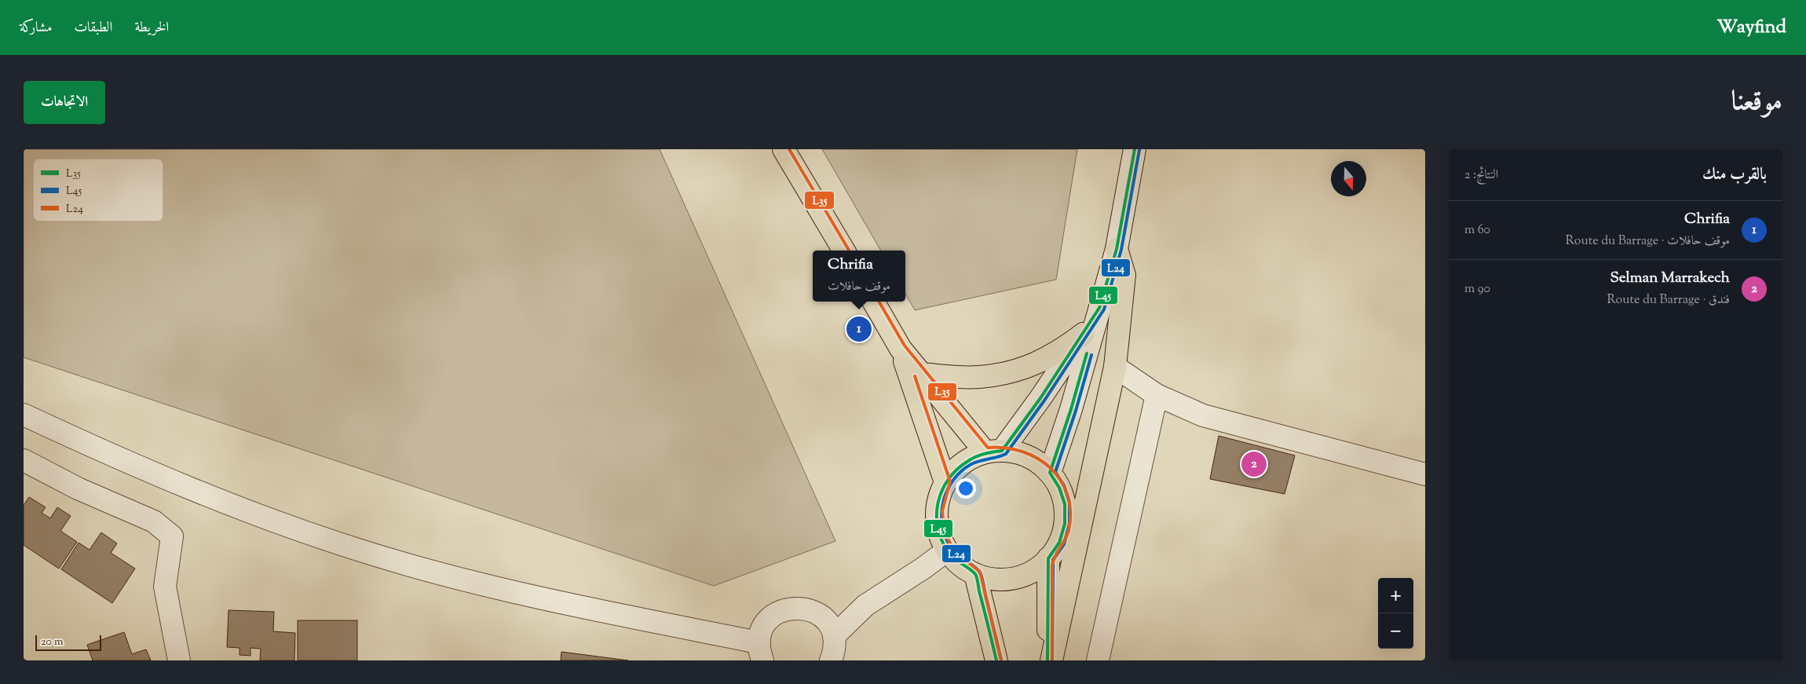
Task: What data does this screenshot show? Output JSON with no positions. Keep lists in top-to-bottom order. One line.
{"lines":["transit line L45","transit line L35","transit line L24"],"legend":["L35","L45","L24"],"scale_bar":"20 m","north":"bottom","page":{"header":"Wayfind","nav":["الخريطة","الطبقات","مشاركة"],"title":"موقعنا","buttons":"الاتجاهات","heading":["بالقرب منك","النتائج: 2"],"list":[{"mark":"1","name":"Chrifia","note":"موقف حافلات · Route du Barrage","value":"60 m"},{"mark":"2","name":"Selman Marrakech","note":"فندق · Route du Barrage","value":"90 m"}],"popup":["Chrifia","موقف حافلات"],"pins":["1","2"],"map_buttons":["+","−"],"scale":"20 m"}}
